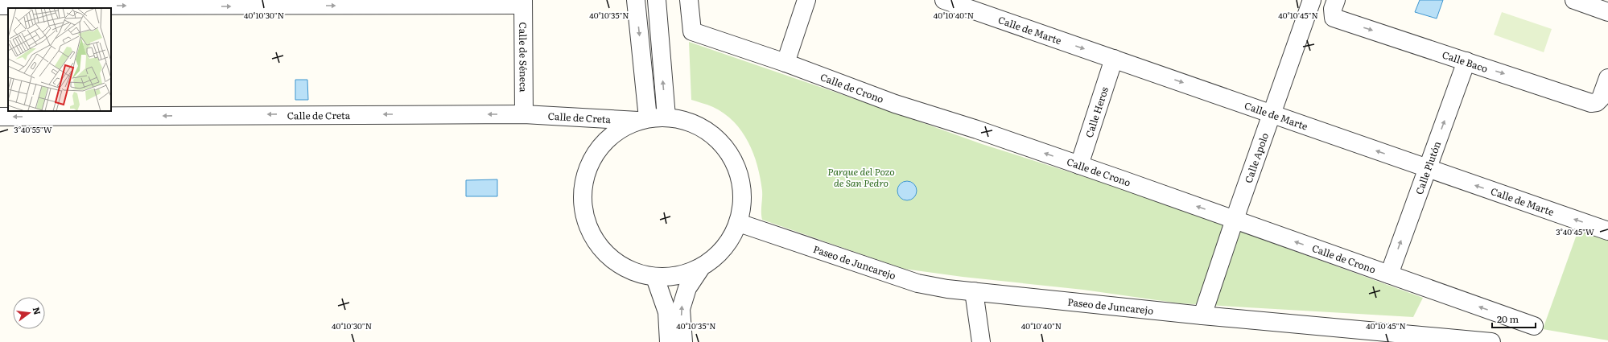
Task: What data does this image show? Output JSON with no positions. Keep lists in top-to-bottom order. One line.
{"streets":{"street":["Calle de Marte","Calle de Séneca","Calle Baco","Calle de Crono","Calle Heros","Calle de Creta","Calle Apolo","Calle Plutón","Paseo de Juncarejo"]},"crossings":[["Calle de Marte","Calle Heros"],["Calle de Marte","Calle Apolo"],["Calle de Marte","Calle Plutón"],["Calle de Séneca","Calle de Creta"],["Calle Baco","Calle Plutón"],["Calle de Crono","Calle Heros"],["Calle de Crono","Calle Apolo"],["Calle de Crono","Calle Plutón"],["Calle de Creta","Paseo de Juncarejo"],["Calle Apolo","Paseo de Juncarejo"]],"one_way":["Calle Baco","Calle de Crono","Calle Plutón"],"parks":["Parque del Pozo de San Pedro"],"scale_bar":"20 m","north":"right","coordinates":["40°10'30\"N","40°10'35\"N","40°10'40\"N","40°10'45\"N","3°40'55\"W","3°40'45\"W"]}
